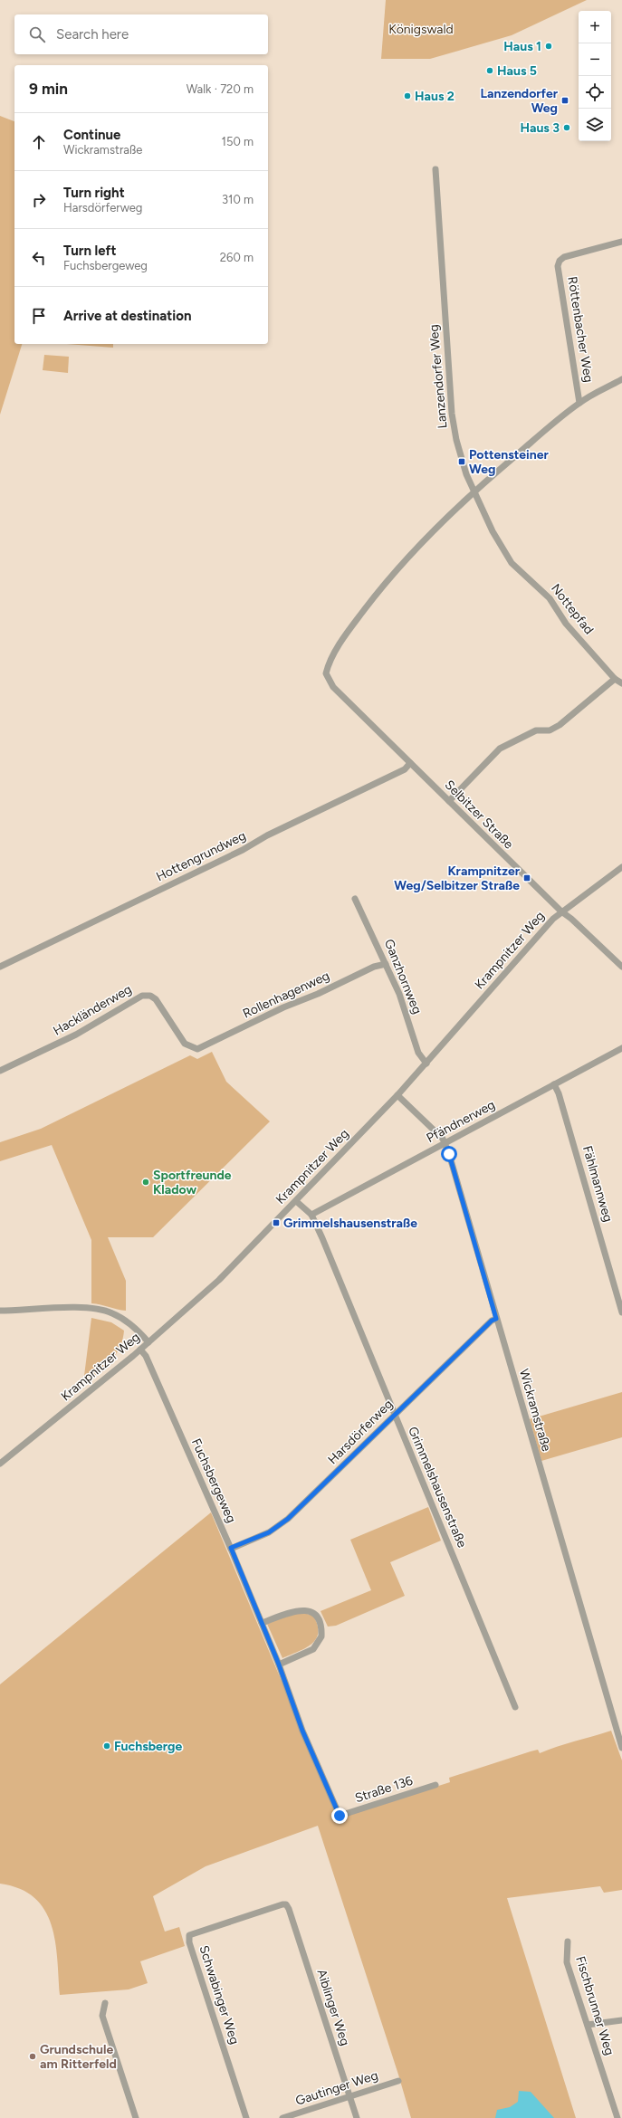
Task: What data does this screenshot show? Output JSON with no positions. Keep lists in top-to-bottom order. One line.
{"streets":{"street":["Röttenbacher Weg","Lanzendorfer Weg","Nottepfad","Selbitzer Straße","Hottengrundweg","Krampnitzer Weg","Ganzhornweg","Rollenhagenweg","Hackländerweg","Pfändnerweg","Fählmannweg","Wickramstraße","Harsdörferweg","Fuchsbergeweg","Grimmelshausenstraße","Straße 136","Schwabinger Weg","Fischbrunner Weg","Aiblinger Weg","Gautinger Weg"]},"crossings":[["Lanzendorfer Weg","Nottepfad"],["Lanzendorfer Weg","Selbitzer Straße"],["Nottepfad","Selbitzer Straße"],["Selbitzer Straße","Hottengrundweg"],["Selbitzer Straße","Krampnitzer Weg"],["Krampnitzer Weg","Ganzhornweg"],["Krampnitzer Weg","Wickramstraße"],["Krampnitzer Weg","Fuchsbergeweg"],["Krampnitzer Weg","Grimmelshausenstraße"],["Ganzhornweg","Rollenhagenweg"],["Rollenhagenweg","Hackländerweg"],["Pfändnerweg","Fählmannweg"],["Pfändnerweg","Wickramstraße"],["Pfändnerweg","Grimmelshausenstraße"],["Wickramstraße","Harsdörferweg"],["Harsdörferweg","Fuchsbergeweg"],["Harsdörferweg","Grimmelshausenstraße"],["Fuchsbergeweg","Straße 136"],["Schwabinger Weg","Aiblinger Weg"],["Aiblinger Weg","Gautinger Weg"]],"parks":["Königswald"],"places":{"other":["Haus 1","Haus 5","Haus 2","Haus 3","Sportfreunde Kladow","Fuchsberge","Grundschule am Ritterfeld"],"transit":["Lanzendorfer Weg","Pottensteiner Weg","Krampnitzer Weg/Selbitzer Straße","Grimmelshausenstraße"]},"page":{"map_buttons":["+","−"],"search":"Search here","heading":["9 min","Walk · 720 m"],"list":[["Continue","Wickramstraße","150 m"],["Turn right","Harsdörferweg","310 m"],["Turn left","Fuchsbergeweg","260 m"],"Arrive at destination"]}}
